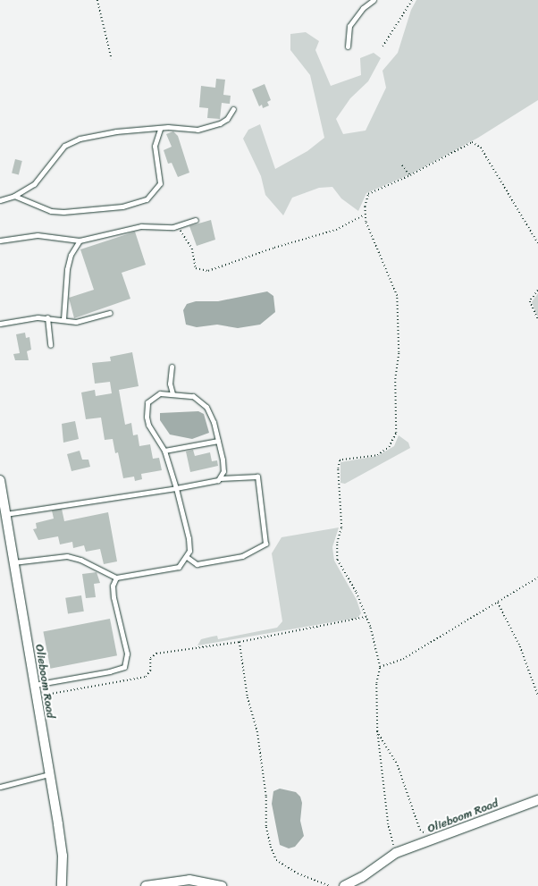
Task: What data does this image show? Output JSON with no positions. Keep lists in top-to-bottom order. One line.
{"streets":{"street":["Olieboom Road"]}}
